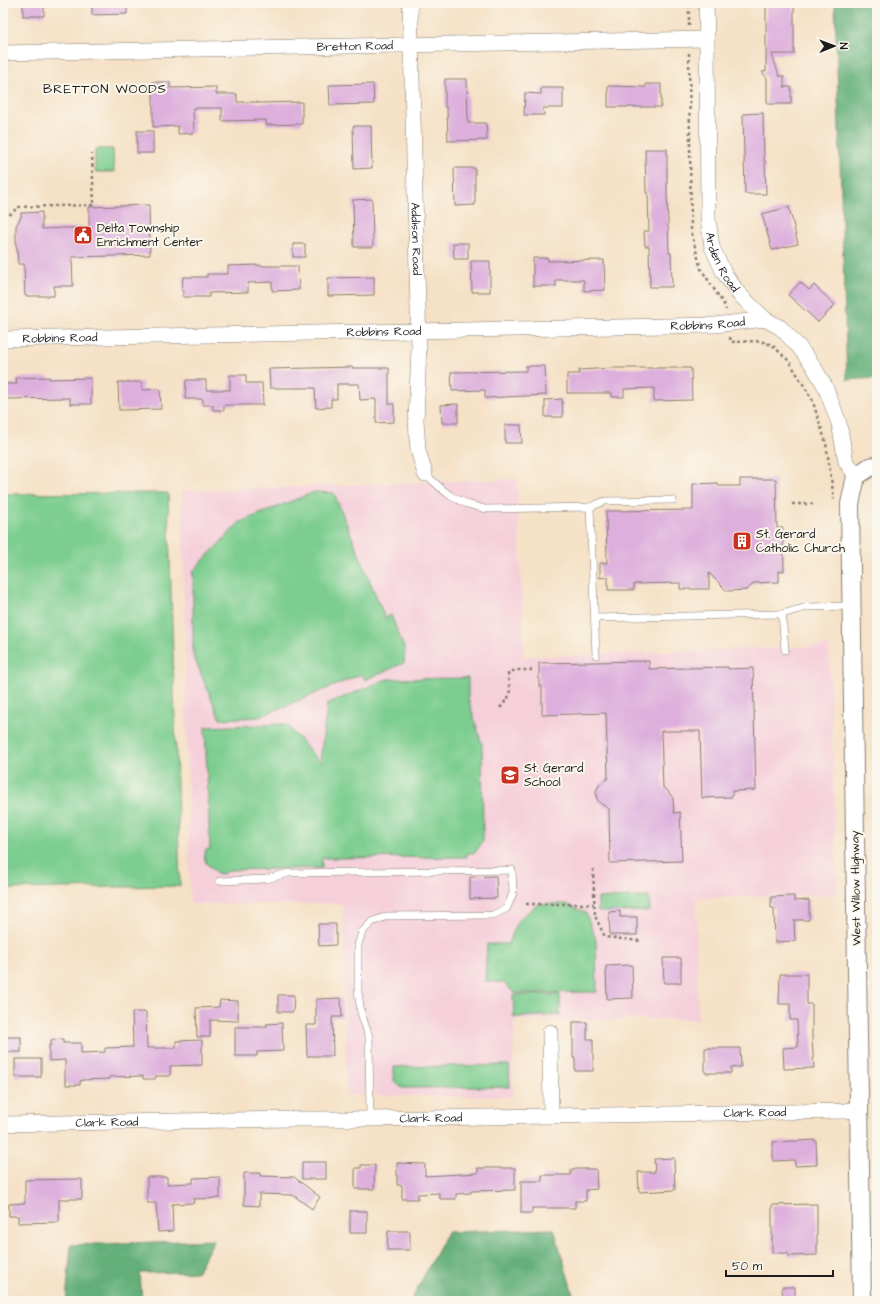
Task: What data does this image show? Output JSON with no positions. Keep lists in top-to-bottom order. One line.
{"streets":{"street":["Bretton Road","Addison Road","Arden Road","Robbins Road","West Willow Highway","Clark Road"]},"crossings":[["Bretton Road","Addison Road"],["Bretton Road","Arden Road"],["Addison Road","Robbins Road"],["Arden Road","Robbins Road"],["Arden Road","West Willow Highway"],["West Willow Highway","Clark Road"]],"districts":["BRETTON WOODS"],"places":{"public building":["Delta Township Enrichment Center"],"building":["St. Gerard Catholic Church"],"school or university":["St. Gerard School"]},"scale_bar":"50 m","north":"right"}
